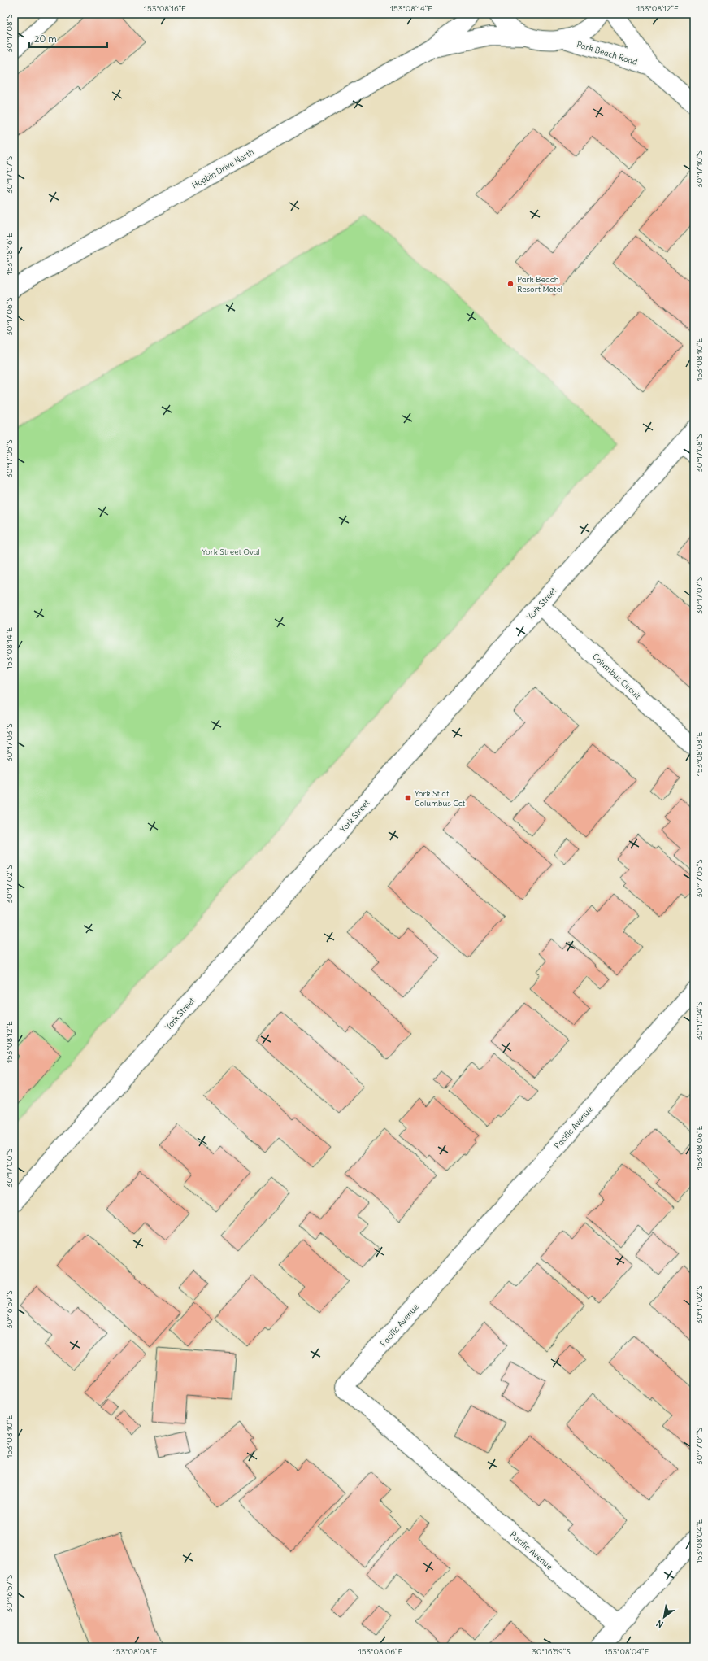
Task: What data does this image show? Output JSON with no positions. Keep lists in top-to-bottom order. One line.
{"streets":{"street":["Park Beach Road","Hogbin Drive North","York Street","Columbus Circuit","Pacific Avenue"]},"crossings":[["York Street","Columbus Circuit"]],"parks":["York Street Oval"],"places":{"other":["Park Beach Resort Motel"],"transit":["York St at Columbus Cct"]},"scale_bar":"20 m","north":"bottom left","coordinates":["153°08'16\"E","153°08'14\"E","153°08'12\"E","30°17'08\"S","30°17'10\"S","30°17'07\"S","30°17'06\"S","153°08'10\"E","30°17'05\"S","30°17'03\"S","153°08'08\"E","30°17'02\"S","30°17'04\"S","153°08'06\"E","30°17'00\"S","30°16'59\"S","30°17'01\"S","153°08'04\"E","30°16'57\"S"]}
